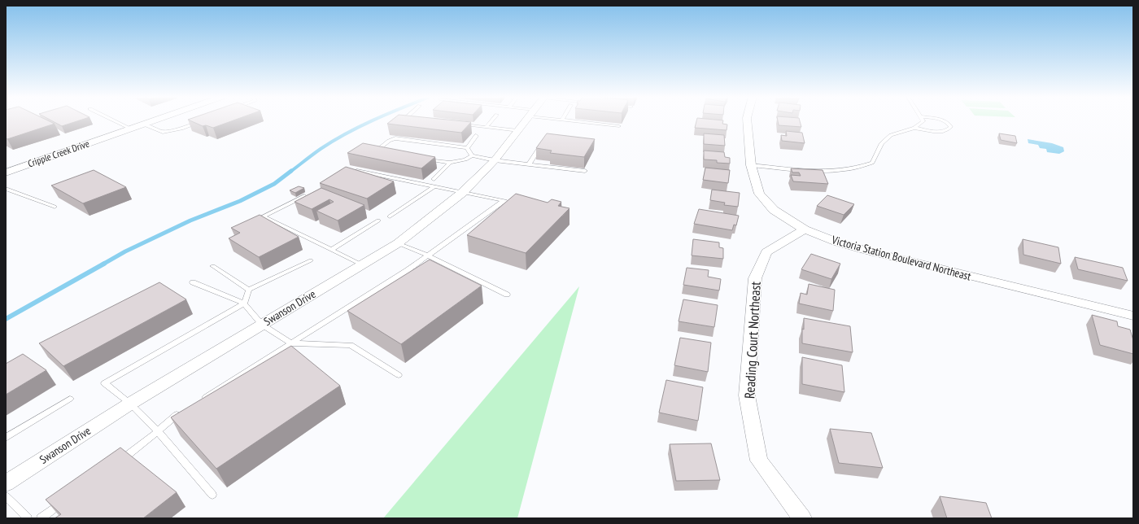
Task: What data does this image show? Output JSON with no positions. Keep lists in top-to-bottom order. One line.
{"streets":{"street":["Cripple Creek Drive","Victoria Station Boulevard Northeast","Swanson Drive","Reading Court Northeast"]},"crossings":[["Victoria Station Boulevard Northeast","Reading Court Northeast"]]}
